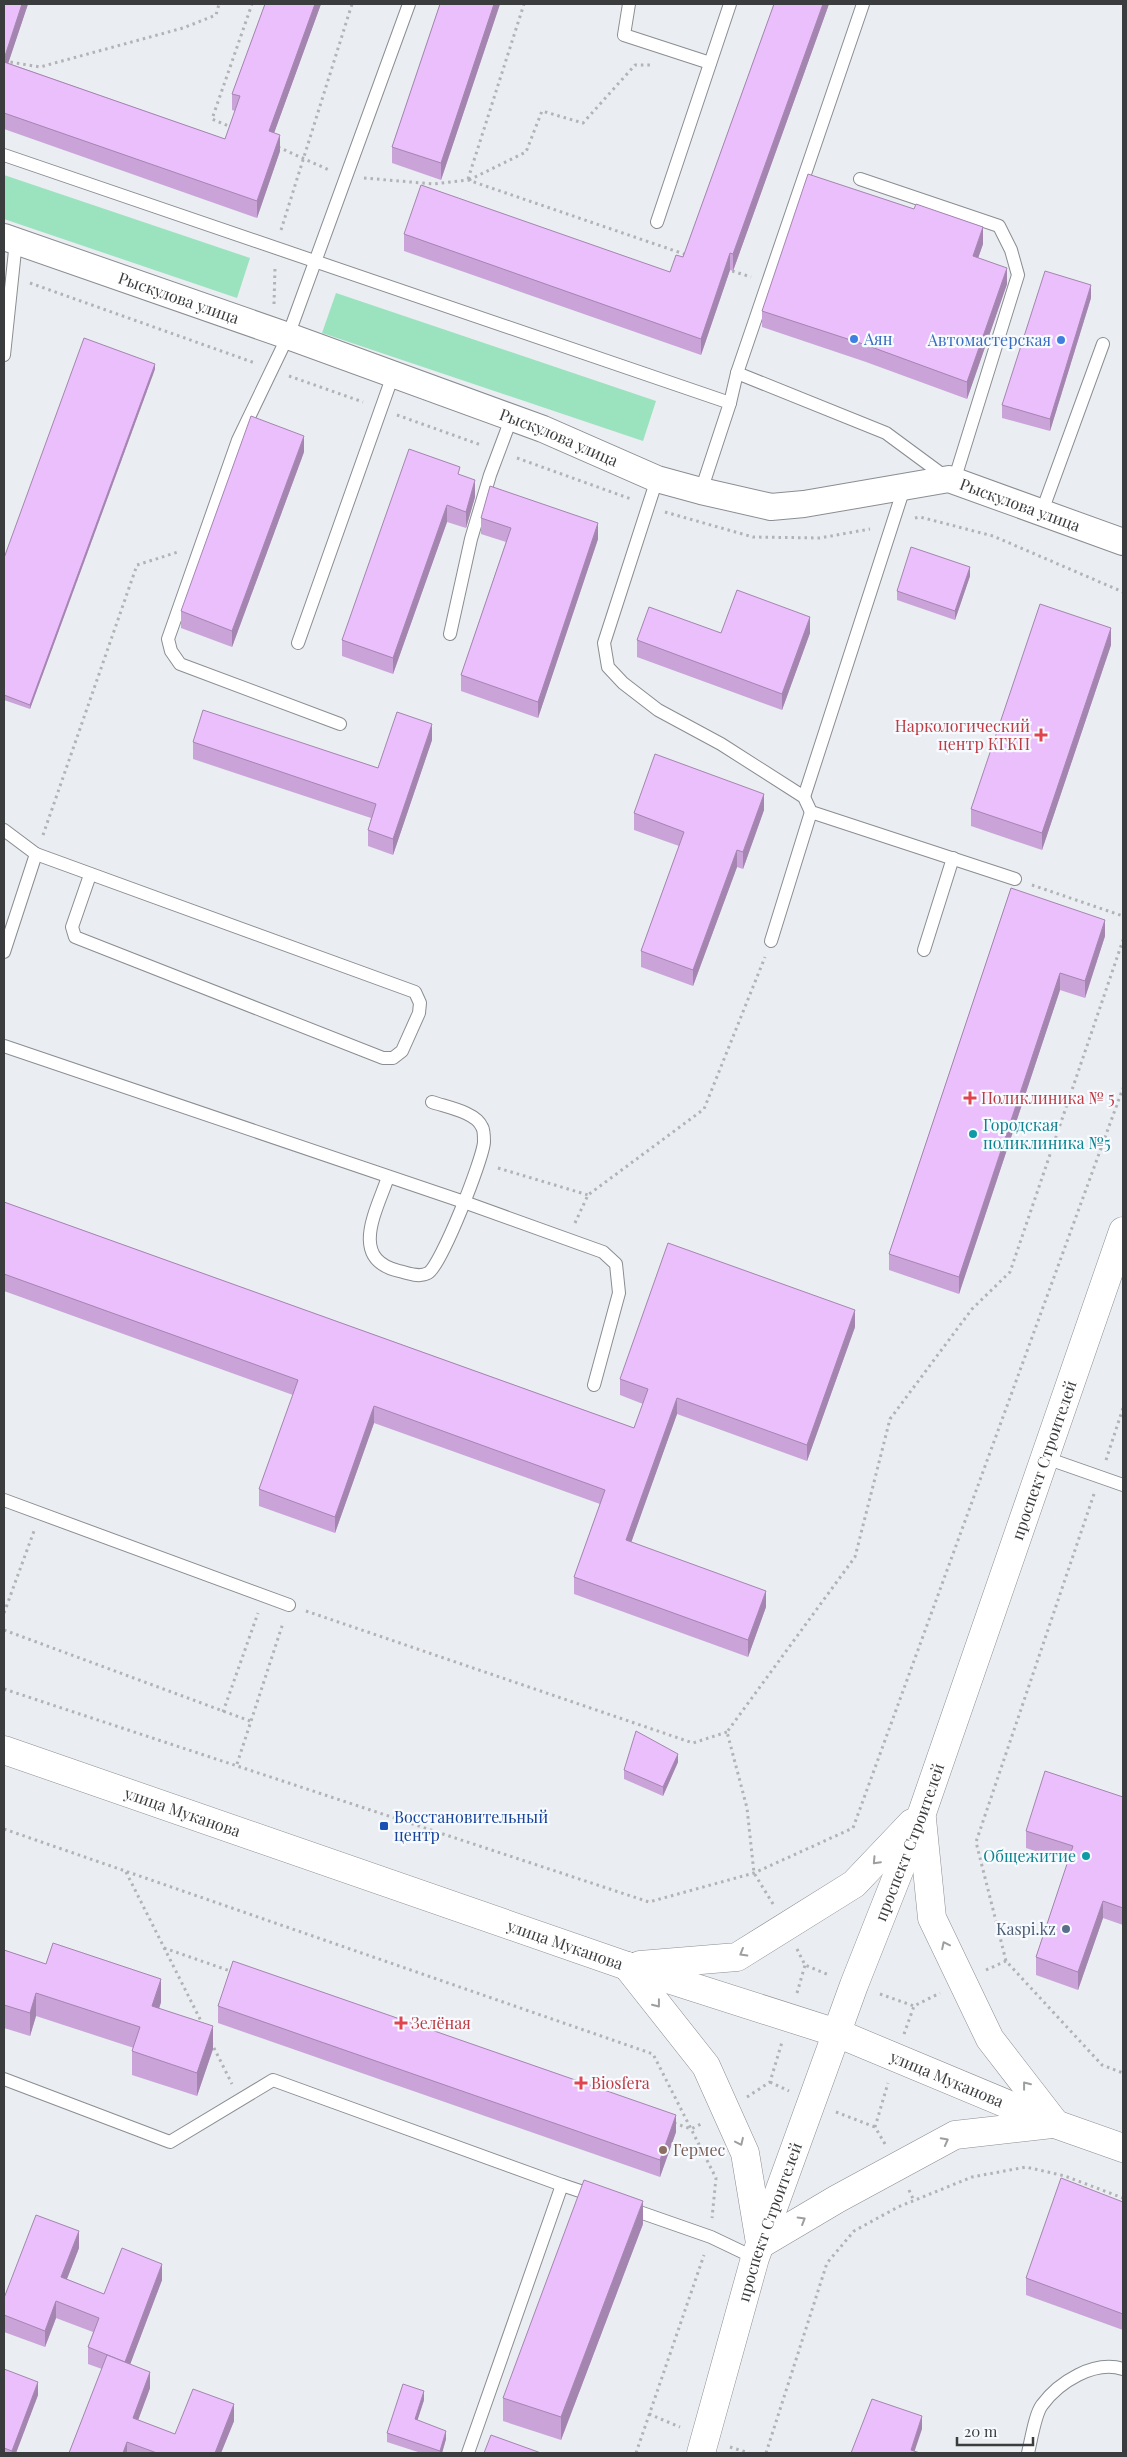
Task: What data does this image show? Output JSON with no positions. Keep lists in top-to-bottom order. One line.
{"streets":{"main road":["проспект Строителей","улица Муканова"],"street":["Рыскулова улица"]},"crossings":[["проспект Строителей","улица Муканова"]],"places":{"other":["Аян","Автомастерская","Городская поликлиника №5","Общежитие","Kaspi.kz","Гермес"],"health":["Наркологический центр КГКП","Поликлиника № 5","Зелёная","Biosfera"],"transit":["Восстановительный центр"]},"scale_bar":"20 m"}
